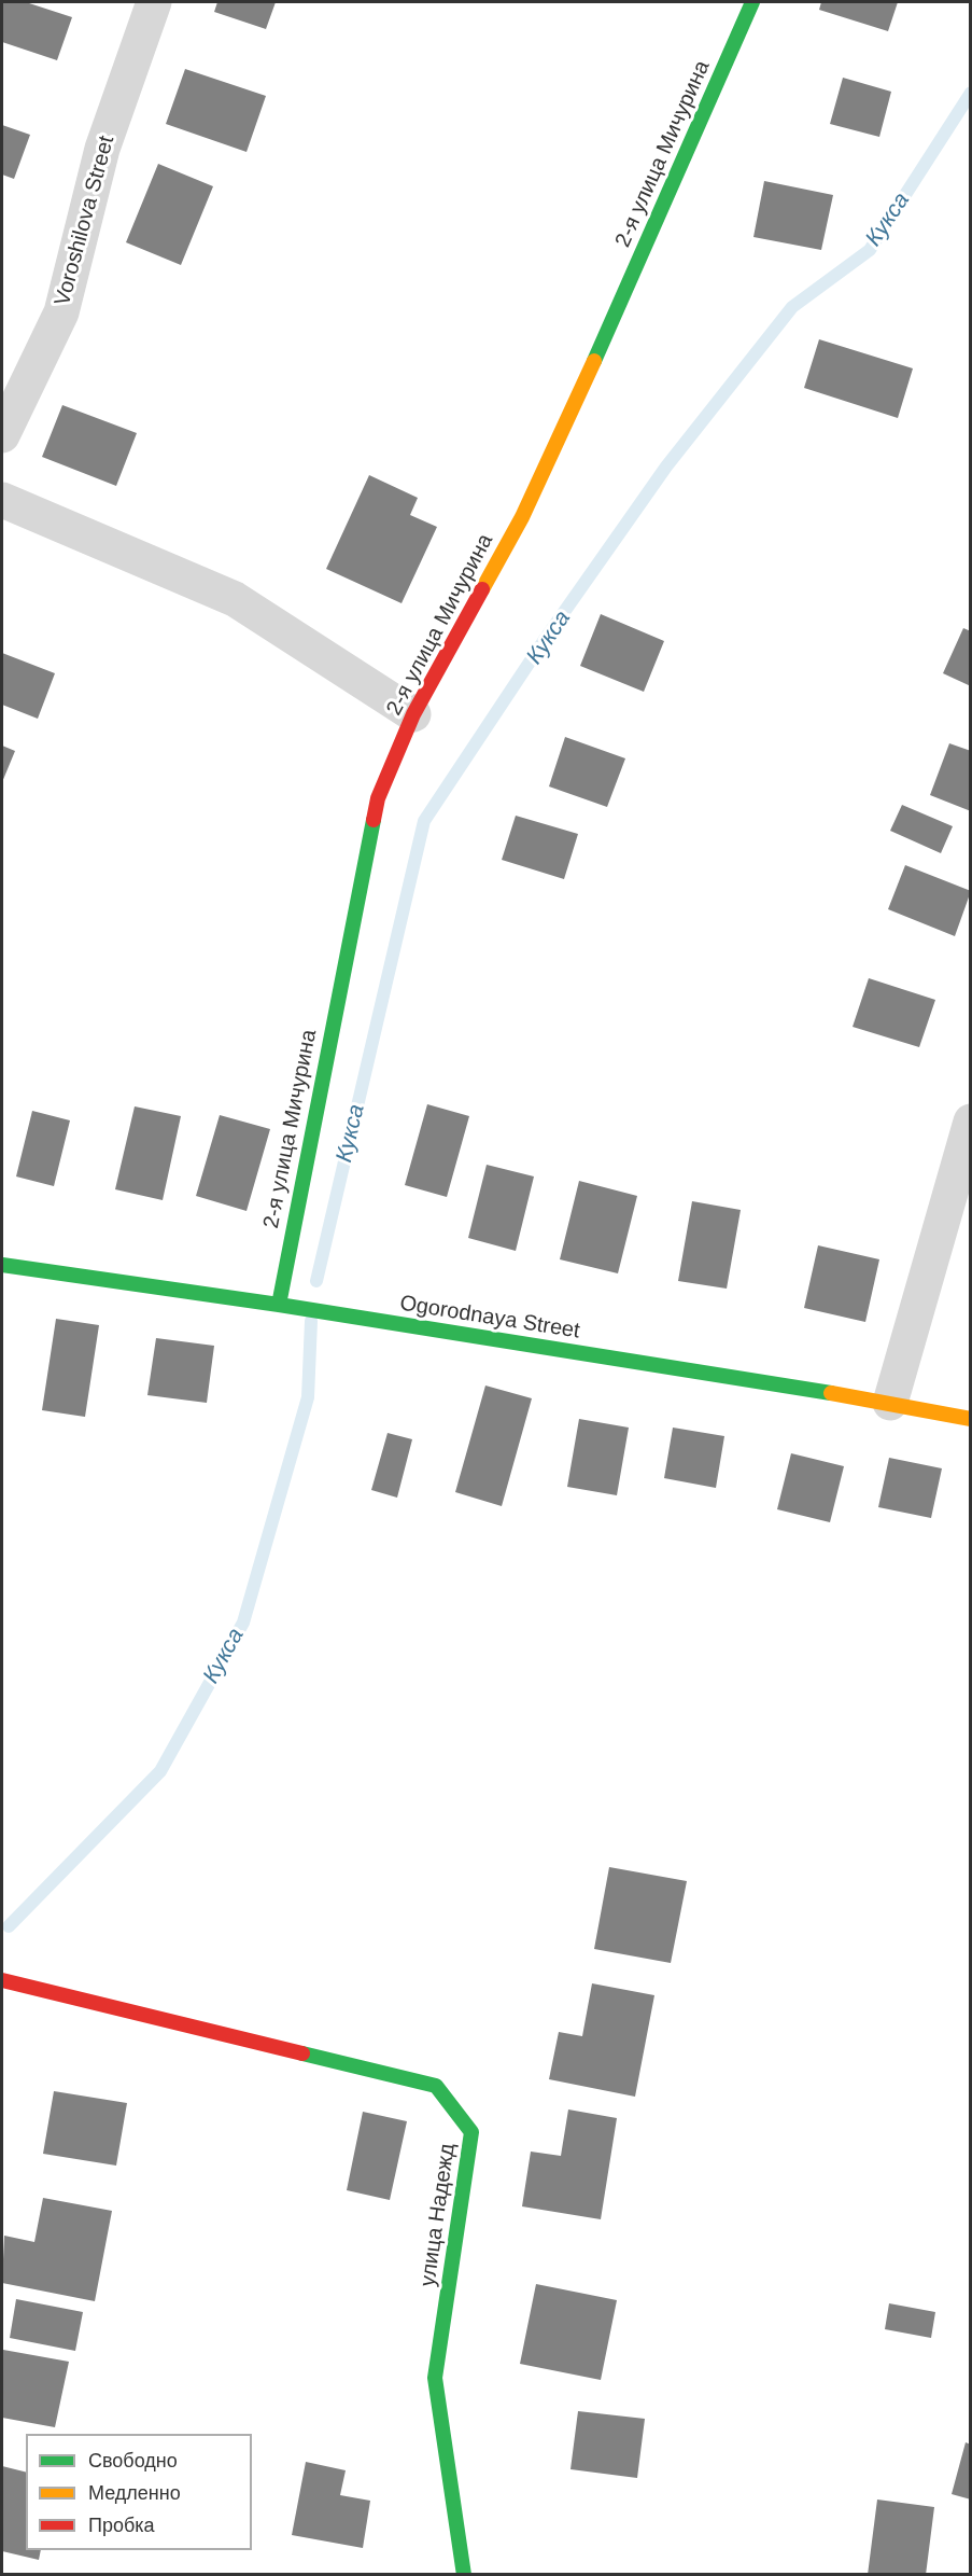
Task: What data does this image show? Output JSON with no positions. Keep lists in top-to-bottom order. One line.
{"streets":{"street":["2-я улица Мичурина","Voroshilova Street","Ogorodnaya Street","улица Надежд"]},"crossings":[["2-я улица Мичурина","Ogorodnaya Street"]],"water":["Кукса"],"legend":["Свободно","Медленно","Пробка"]}
